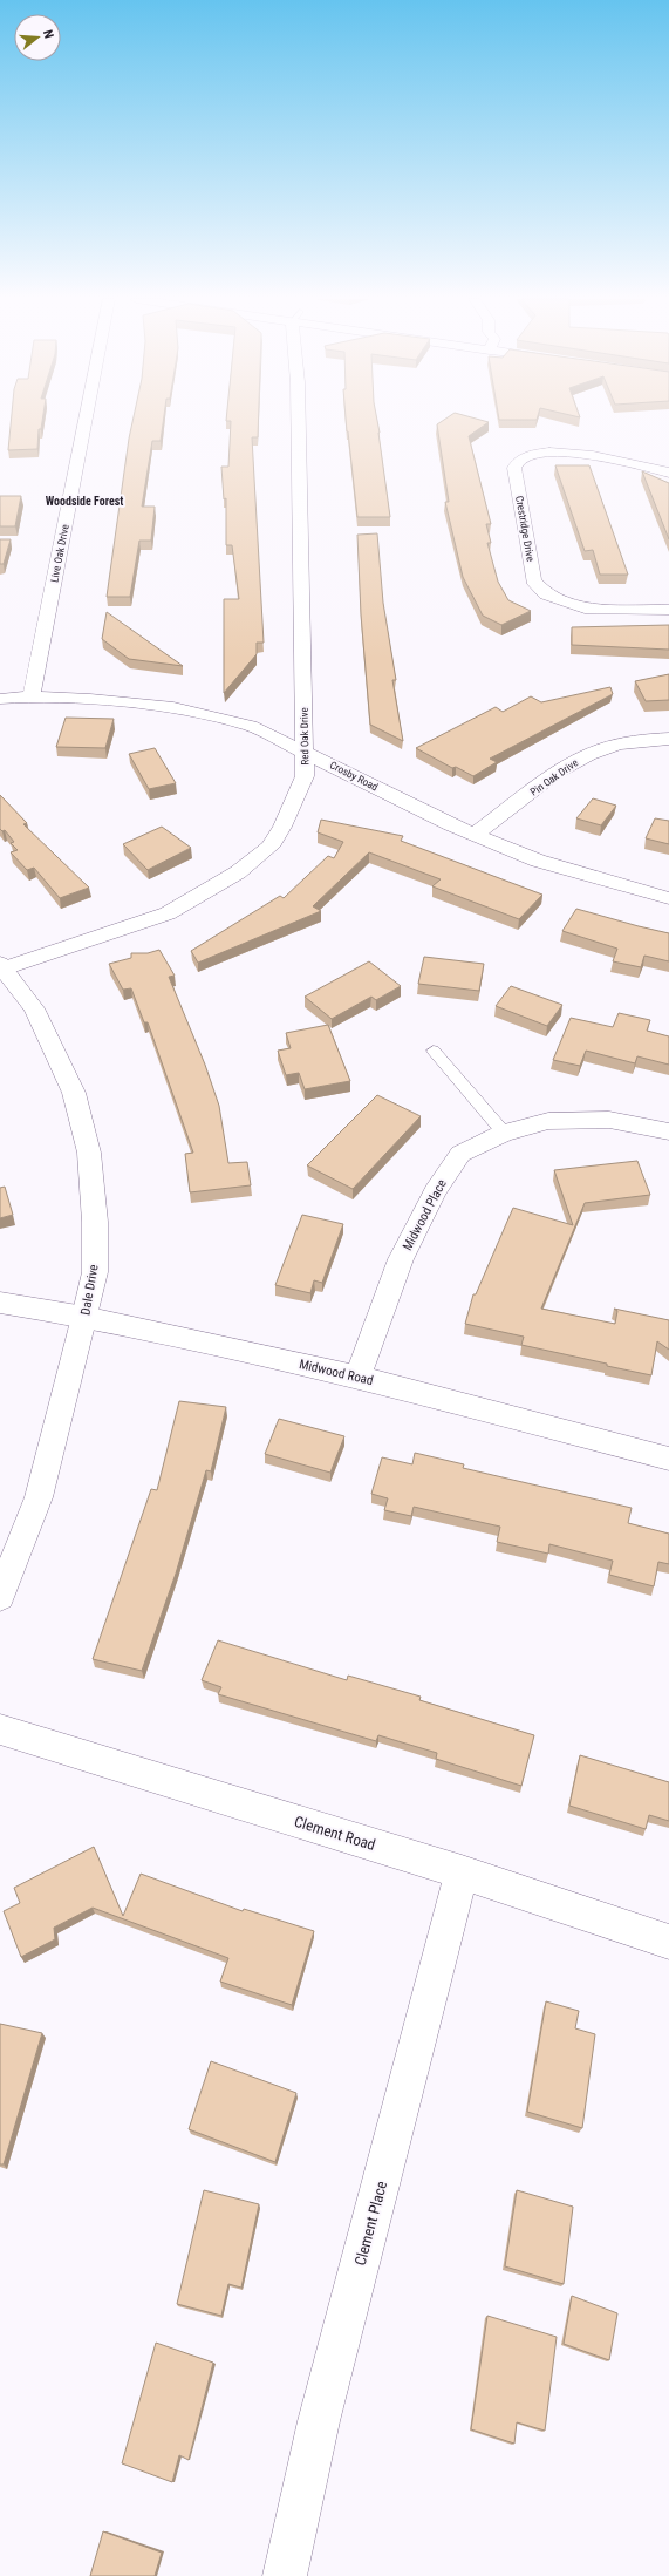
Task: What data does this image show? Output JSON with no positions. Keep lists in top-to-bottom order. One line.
{"streets":{"street":["Crestridge Drive","Live Oak Drive","Red Oak Drive","Crosby Road","Pin Oak Drive","Midwood Place","Dale Drive","Midwood Road","Clement Road","Clement Place"]},"crossings":[["Live Oak Drive","Crosby Road"],["Red Oak Drive","Crosby Road"],["Red Oak Drive","Dale Drive"],["Crosby Road","Pin Oak Drive"],["Midwood Place","Midwood Road"],["Dale Drive","Midwood Road"],["Clement Road","Clement Place"]],"districts":["Woodside Forest"],"north":"right"}
